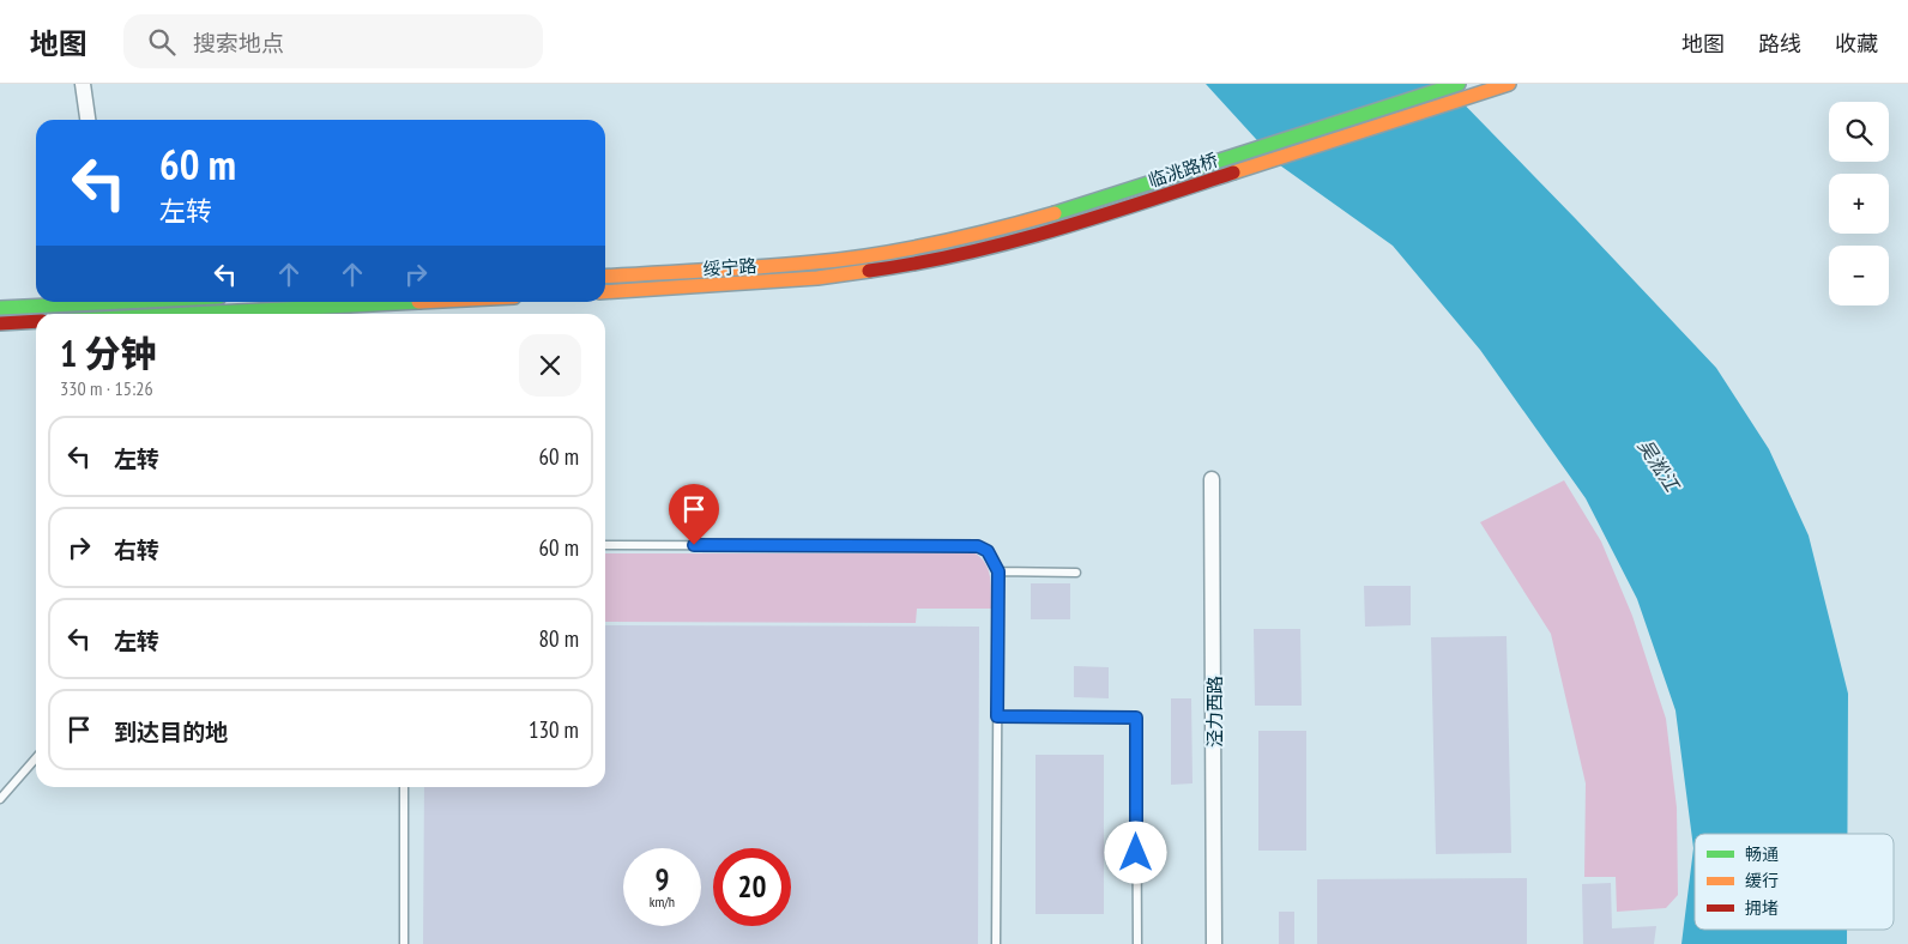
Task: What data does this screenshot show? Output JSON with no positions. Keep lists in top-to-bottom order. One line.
{"streets":{"main road":["临洮路桥","绥宁路"],"street":["泾力西路"]},"crossings":[["临洮路桥","绥宁路"]],"water":["吴淞江"],"legend":["畅通","缓行","拥堵"],"page":{"header":"地图","search":"搜索地点","nav":["地图","路线","收藏"],"map_buttons":["+","−"],"turn":["60 m","左转"],"heading":["1 分钟","330 m · 15:26"],"list":[{"name":"左转","value":"60 m"},{"name":"右转","value":"60 m"},{"name":"左转","value":"80 m"},{"name":"到达目的地","value":"130 m"}],"speed":"9 km/h","limit":"20"}}
